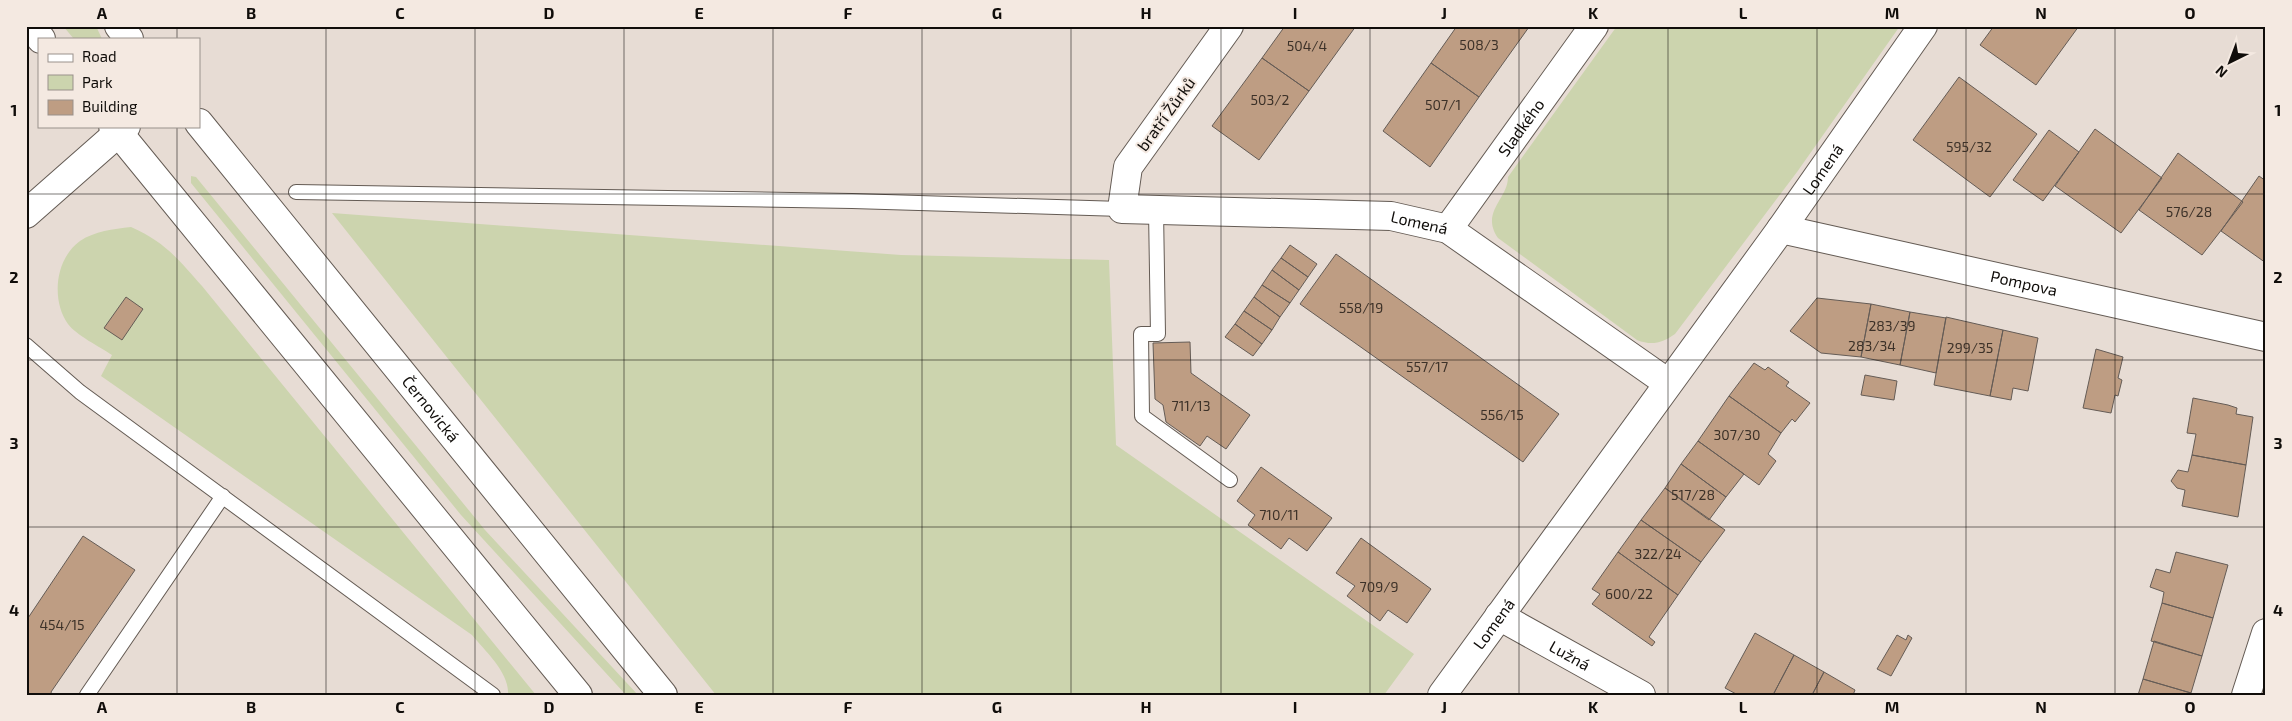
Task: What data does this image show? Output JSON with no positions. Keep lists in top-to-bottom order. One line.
{"streets":{"street":["bratří Žůrků","Sladkého","Lomená","Pompova","Černovická","Lužná"]},"crossings":[["bratří Žůrků","Lomená"],["Sladkého","Lomená"],["Lomená","Pompova"],["Lomená","Lužná"]],"house_numbers":["508/3","504/4","503/2","507/1","595/32","576/28","558/19","283/39","283/34","299/35","557/17","711/13","556/15","307/30","517/28","710/11","322/24","709/9","600/22","454/15"],"legend":["Road","Park","Building"],"north":"bottom left","grid":{"columns":["A","B","C","D","E","F","G","H","I","J","K","L","M","N","O"],"rows":["1","2","3","4"]}}
